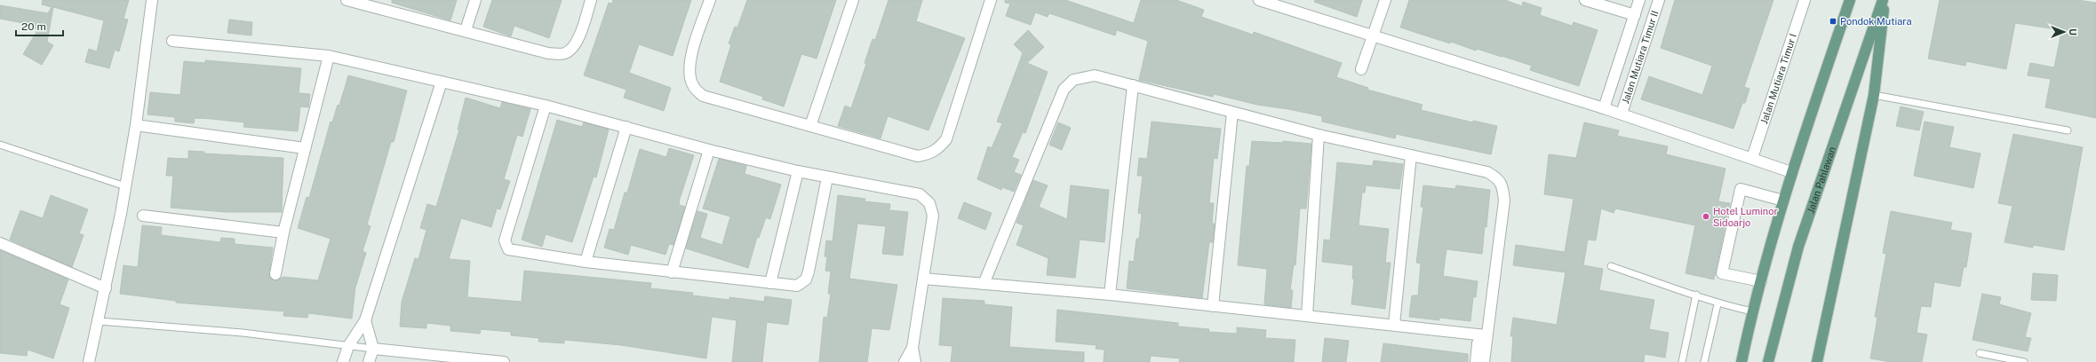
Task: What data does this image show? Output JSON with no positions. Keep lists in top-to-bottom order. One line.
{"streets":{"main road":["Jalan Pahlawan"],"street":["Jalan Mutiara Timur II","Jalan Mutiara Timur I"]},"places":{"transit":["Pondok Mutiara"],"other":["Hotel Luminor Sidoarjo"]},"scale_bar":"20 m","north":"right"}
